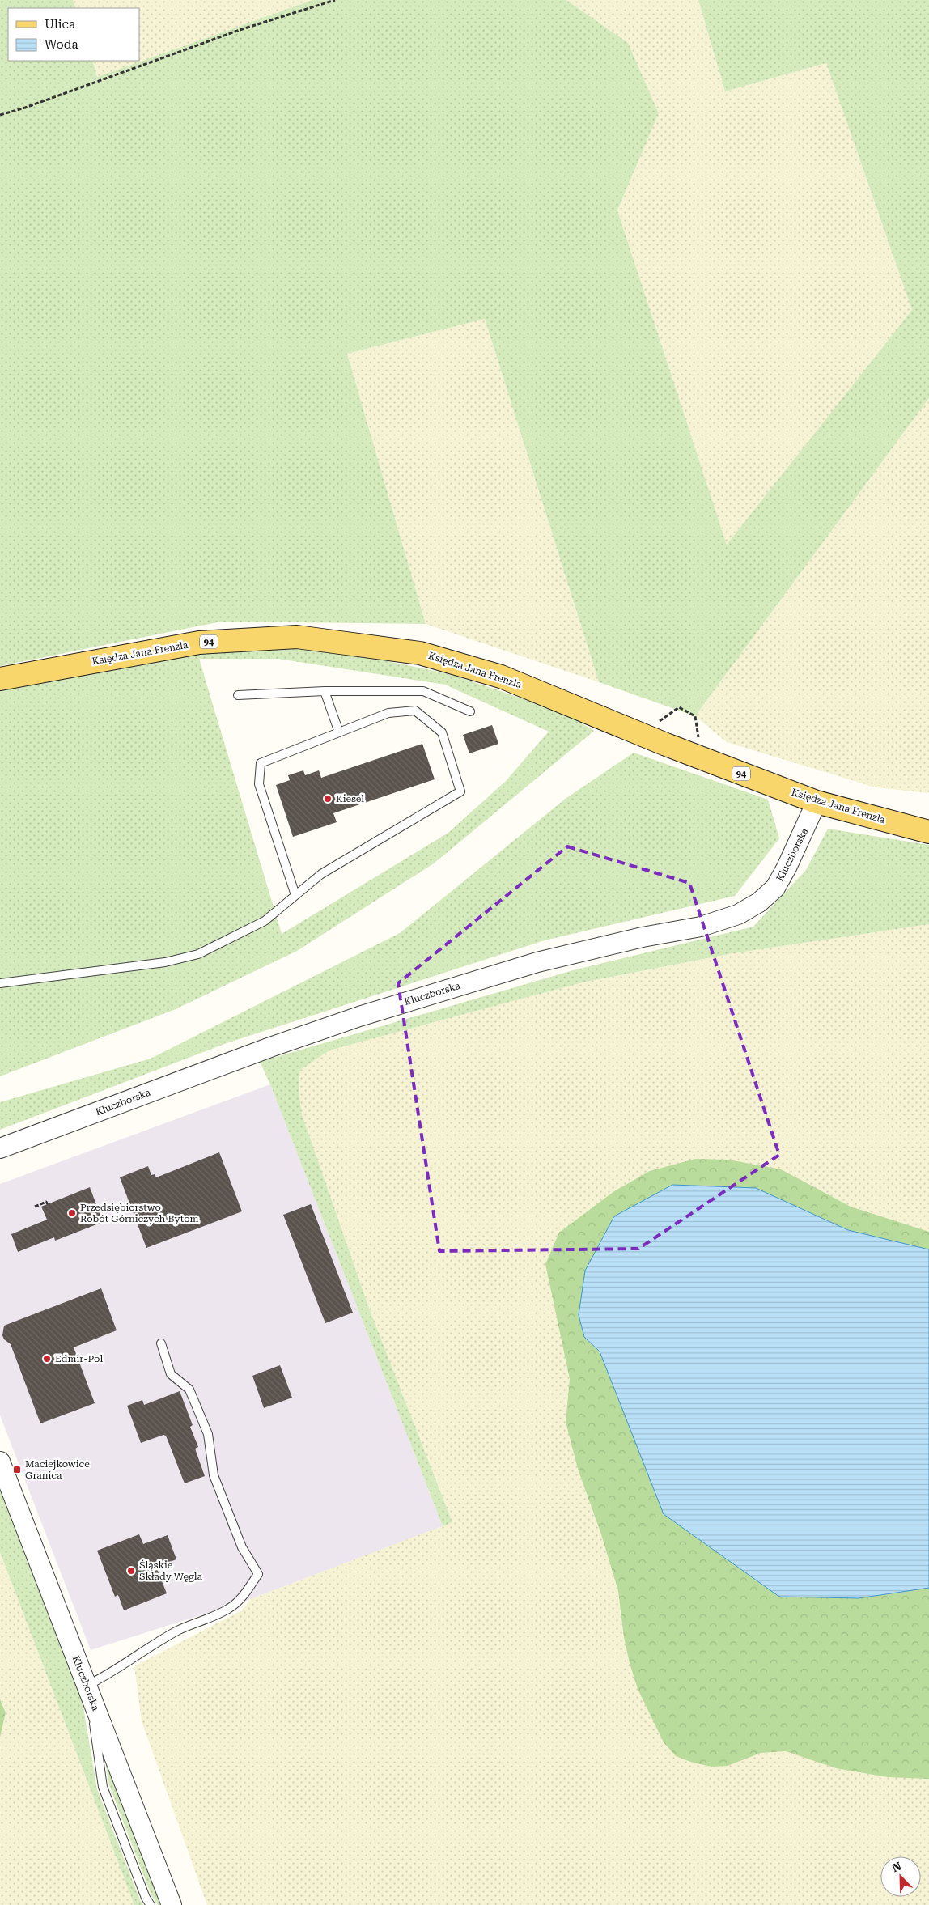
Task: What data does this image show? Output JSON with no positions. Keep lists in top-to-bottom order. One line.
{"streets":{"main road":["94","Księdza Jana Frenzla"],"street":["Kluczborska"]},"crossings":[["Księdza Jana Frenzla","Kluczborska"]],"places":{"other":["Kiesel","Przedsiębiorstwo Robót Górniczych Bytom","Edmir-Pol","Śląskie Składy Węgla"],"transit":["Maciejkowice Granica"]},"legend":["Ulica","Woda"],"north":"top left"}
